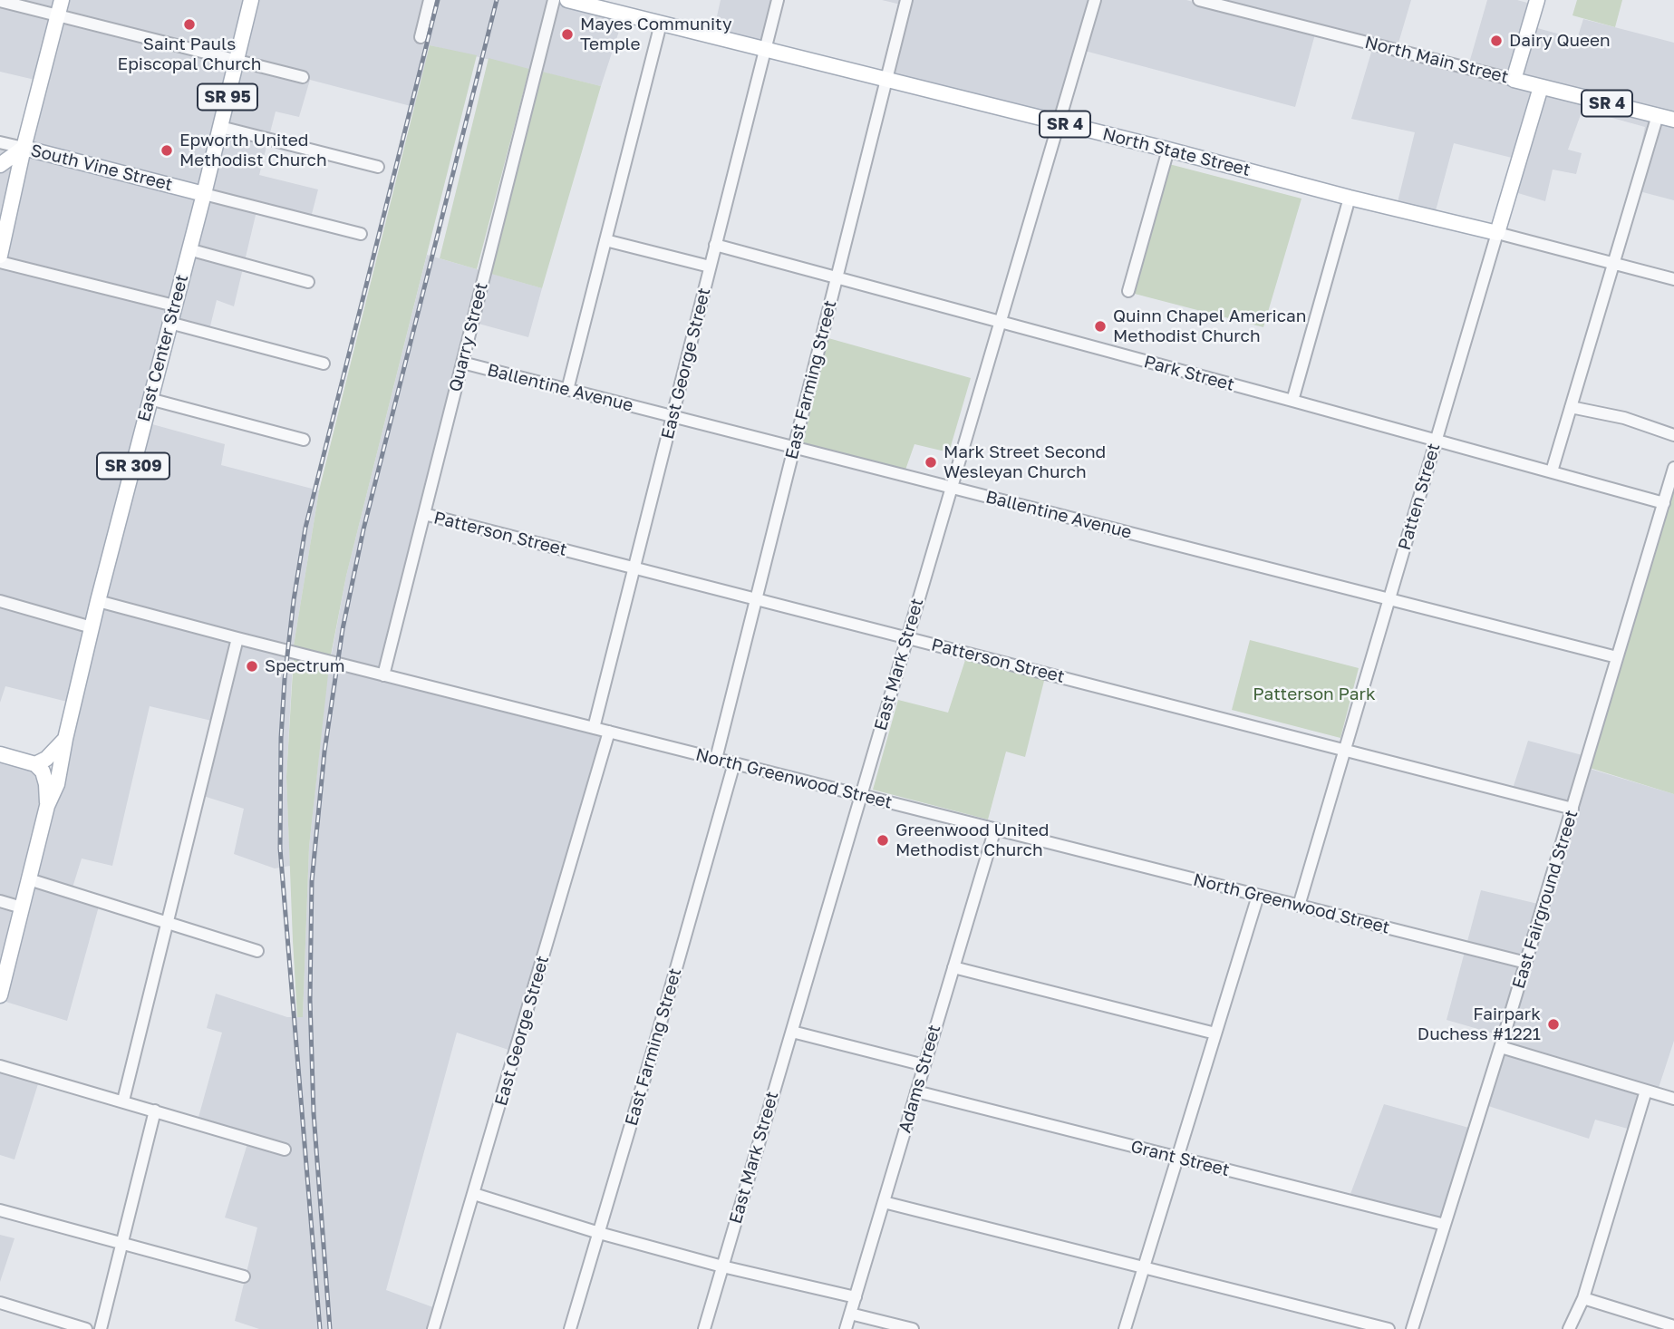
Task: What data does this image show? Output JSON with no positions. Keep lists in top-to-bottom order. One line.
{"streets":{"main road":["North Main Street","SR 95","SR 4","North State Street","South Vine Street","East Center Street","SR 309","Patten Street"],"street":["Quarry Street","East George Street","Park Street","East Farming Street","Ballentine Avenue","Patterson Street","East Mark Street","North Greenwood Street","East Fairground Street","Adams Street","Grant Street"]},"crossings":[["North Main Street","Patten Street"],["North State Street","East George Street"],["North State Street","East Farming Street"],["North State Street","Patten Street"],["North State Street","East Mark Street"],["South Vine Street","East Center Street"],["Quarry Street","Ballentine Avenue"],["Quarry Street","Patterson Street"],["Quarry Street","North Greenwood Street"],["East Center Street","North Greenwood Street"],["East George Street","Park Street"],["East George Street","Ballentine Avenue"],["East George Street","Patterson Street"],["East George Street","North Greenwood Street"],["Park Street","East Farming Street"],["Park Street","Patten Street"],["Park Street","East Mark Street"],["Park Street","East Fairground Street"],["East Farming Street","Ballentine Avenue"],["East Farming Street","Patterson Street"],["East Farming Street","North Greenwood Street"],["Ballentine Avenue","Patten Street"],["Ballentine Avenue","East Mark Street"],["Ballentine Avenue","East Fairground Street"],["Patten Street","Patterson Street"],["Patten Street","North Greenwood Street"],["Patterson Street","East Mark Street"],["Patterson Street","East Fairground Street"],["East Mark Street","North Greenwood Street"],["North Greenwood Street","East Fairground Street"],["North Greenwood Street","Adams Street"],["East Fairground Street","Grant Street"],["Adams Street","Grant Street"]],"parks":["Patterson Park"],"places":["Saint Pauls Episcopal Church","Mayes Community Temple","Dairy Queen","Epworth United Methodist Church","Quinn Chapel American Methodist Church","Mark Street Second Wesleyan Church","Spectrum","Greenwood United Methodist Church","Fairpark Duchess #1221"]}
